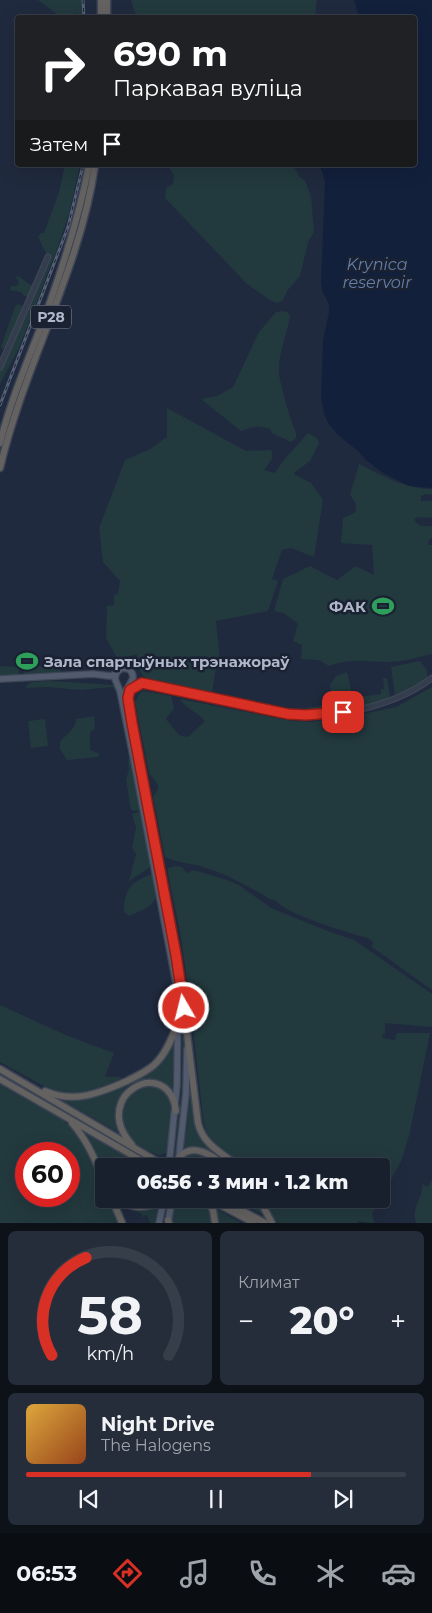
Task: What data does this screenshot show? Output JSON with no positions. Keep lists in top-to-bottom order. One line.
{"streets":{"highway":["Р28"]},"water":["Krynica reservoir"],"places":{"sports":["ФАК","Зала спартыўных трэнажораў"]},"page":{"turn":["690 m","Паркавая вуліца"],"then":"Затем","limit":"60","trip":"06:56 · 3 мин · 1.2 km","tile":"Климат","heat":["−","20°","+"],"song":["Night Drive","The Halogens"],"tabs":"06:53","gauge":["58","km/h"]}}
